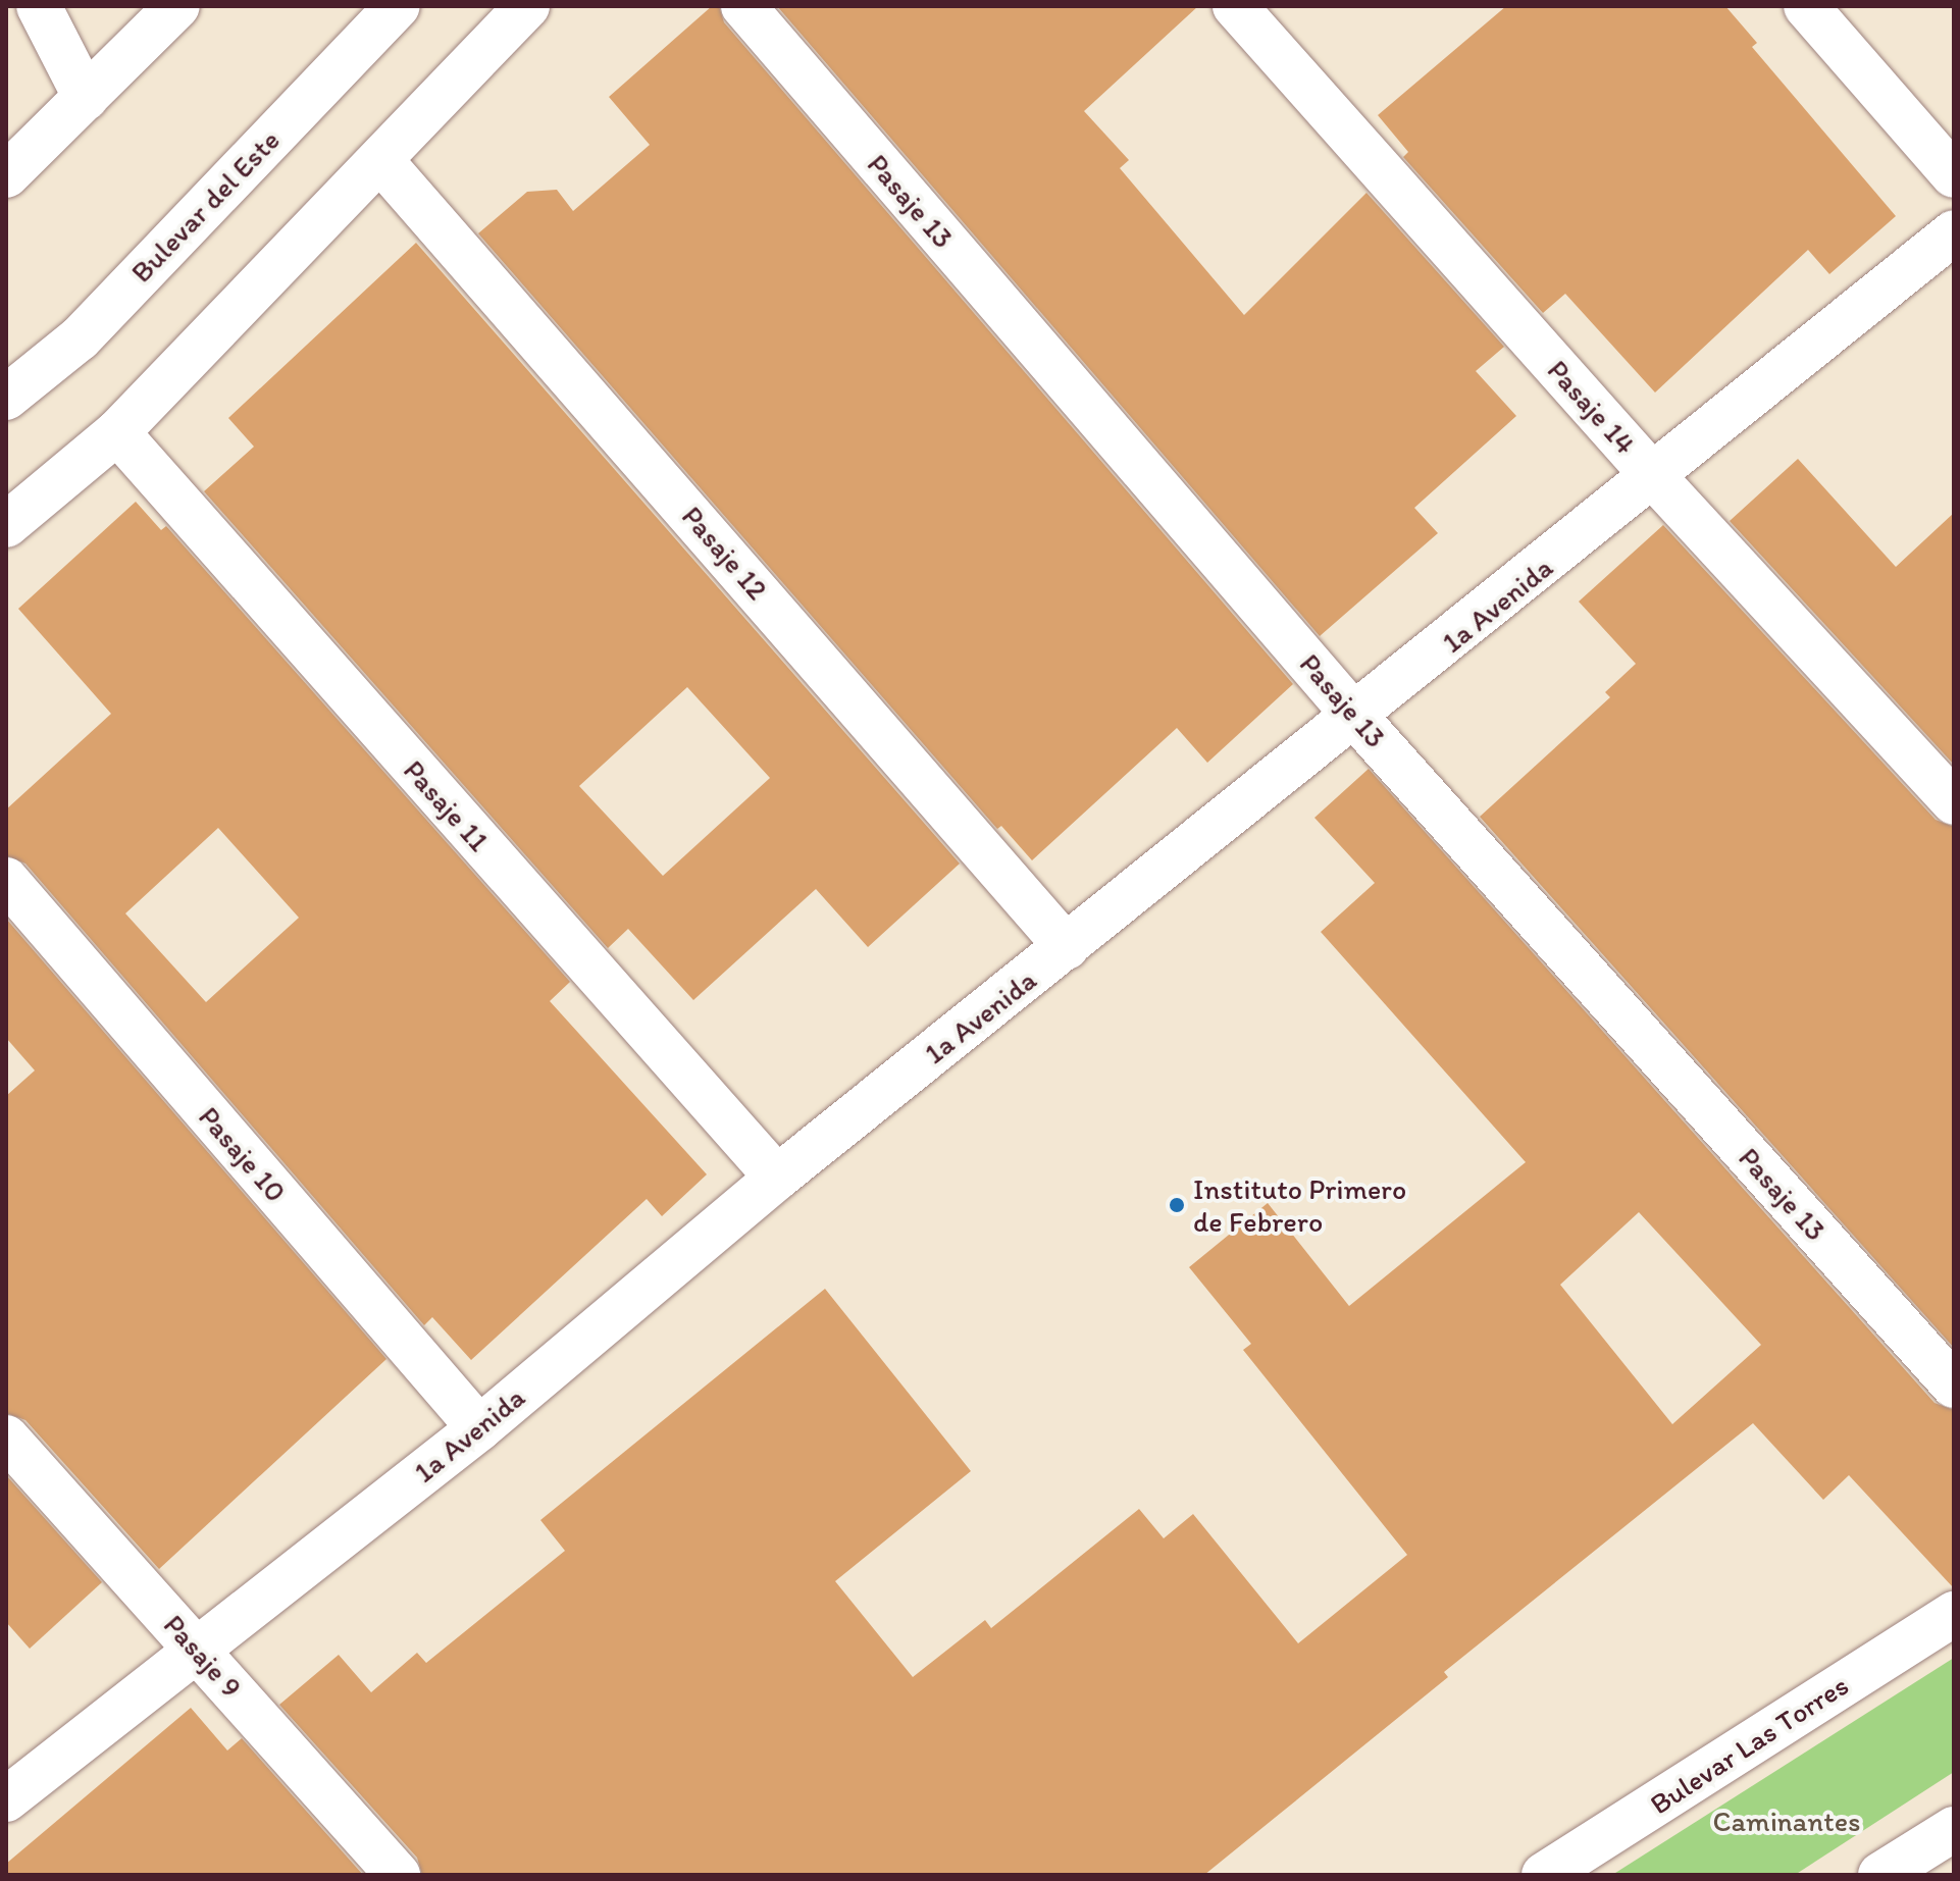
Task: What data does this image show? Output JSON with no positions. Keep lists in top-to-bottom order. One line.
{"streets":{"main road":["Pasaje 13","Bulevar del Este","Pasaje 14","Pasaje 12","1a Avenida","Pasaje 11","Pasaje 10","Pasaje 9","Bulevar Las Torres"]},"crossings":[["Pasaje 13","1a Avenida"],["Pasaje 14","1a Avenida"],["Pasaje 12","1a Avenida"],["1a Avenida","Pasaje 11"],["1a Avenida","Pasaje 10"],["1a Avenida","Pasaje 9"]],"parks":["Caminantes"],"places":["Instituto Primero de Febrero"]}
